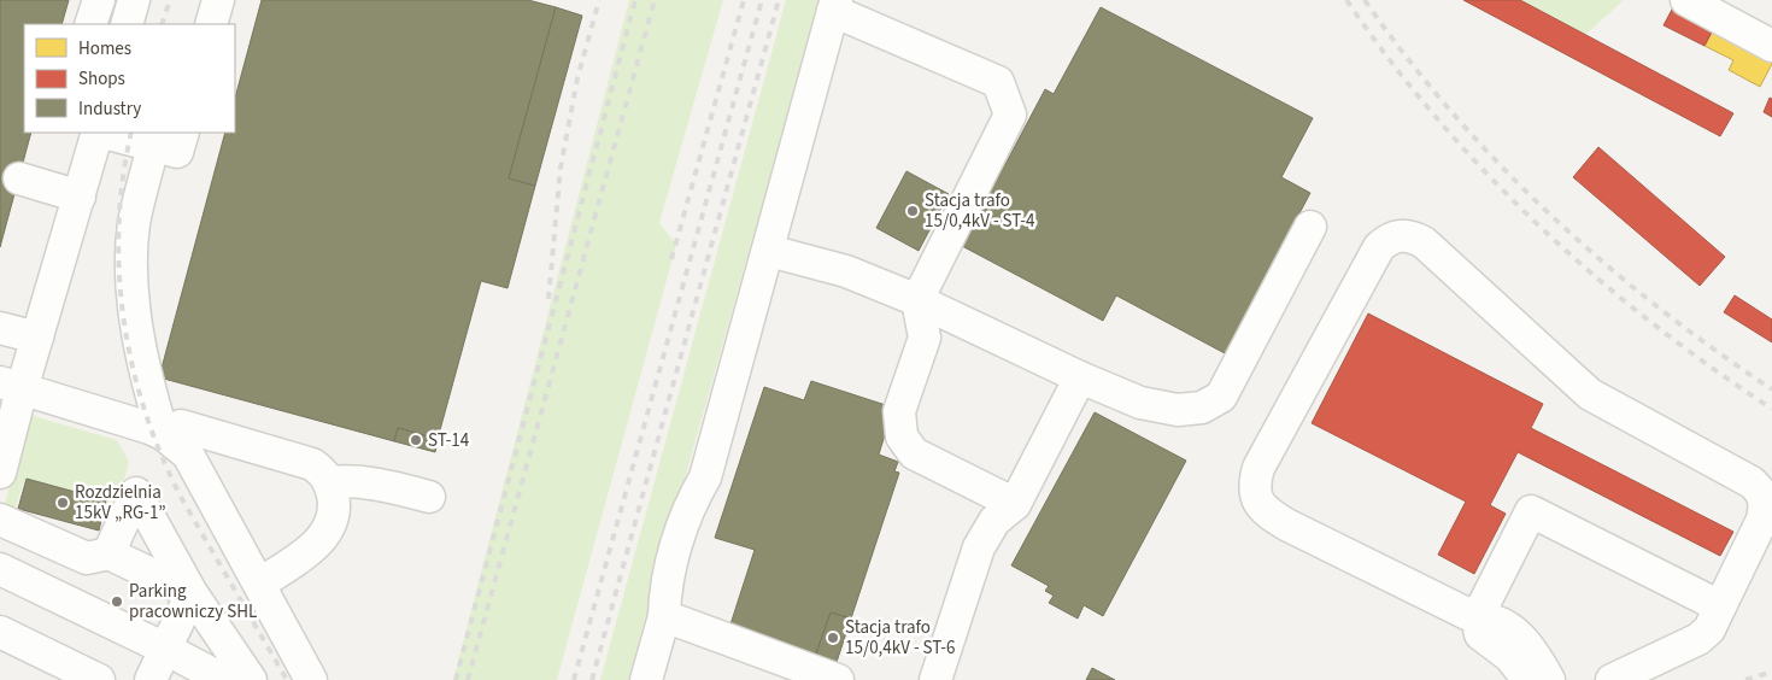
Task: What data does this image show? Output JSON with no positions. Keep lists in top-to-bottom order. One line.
{"places":["Stacja trafo 15/0,4kV - ST-4","ST-14","Rozdzielnia 15kV „RG-1”","Parking pracowniczy SHL","Stacja trafo 15/0,4kV - ST-6"],"legend":["Homes","Shops","Industry"]}
